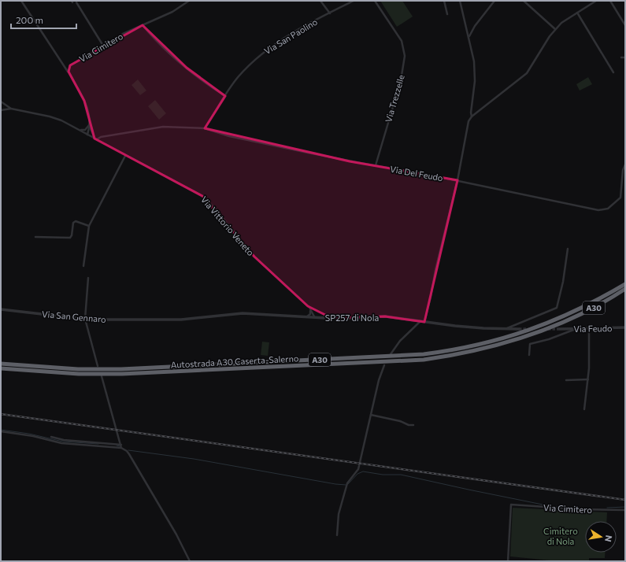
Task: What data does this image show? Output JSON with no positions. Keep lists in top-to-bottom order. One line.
{"streets":{"highway":["A30","Autostrada A30 Caserta-Salerno"],"street":["Via San Paolino","Via Cimitero","Via Trezzelle","Via Del Feudo","Via Vittorio Veneto","Via San Gennaro","SP257 di Nola","Via Feudo"]},"crossings":[["Via Trezzelle","Via Del Feudo"],["Via Vittorio Veneto","SP257 di Nola"],["Via San Gennaro","SP257 di Nola"]],"parks":["Cimitero di Nola"],"scale_bar":"200 m","north":"right"}
